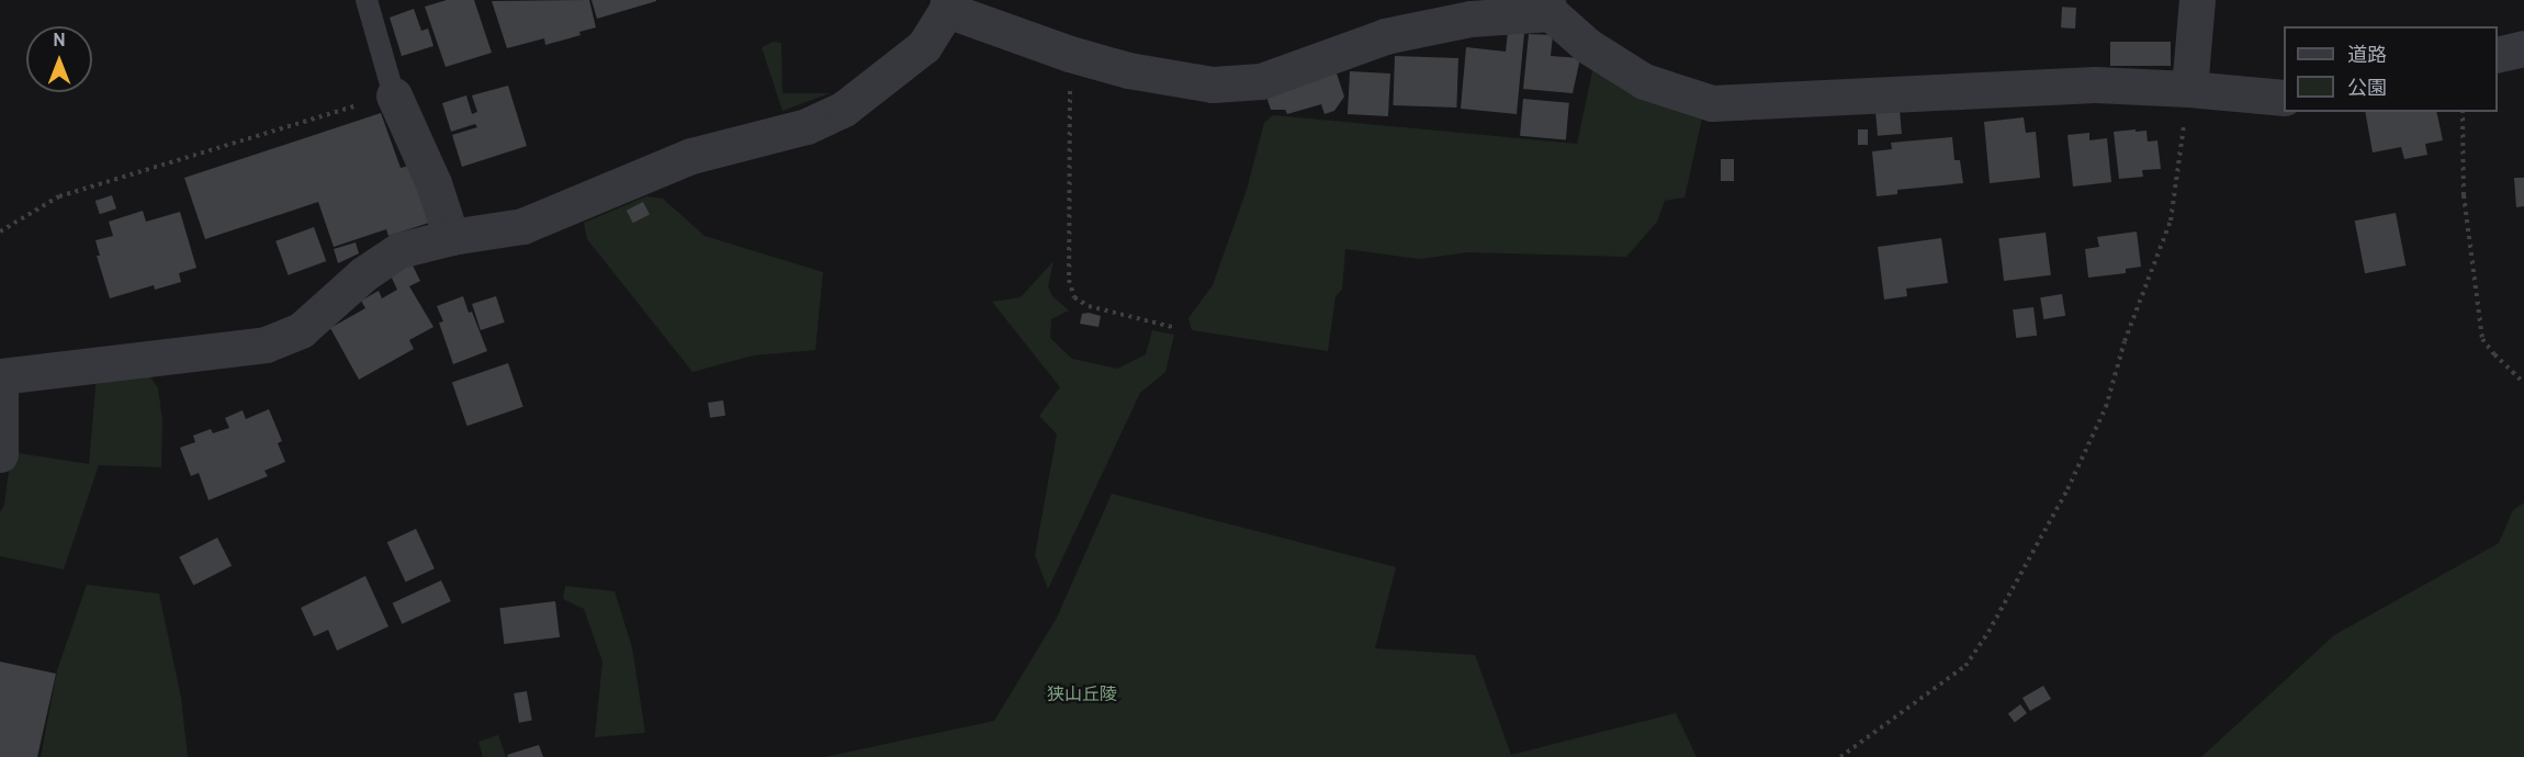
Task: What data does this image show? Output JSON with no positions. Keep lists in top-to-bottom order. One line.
{"parks":["狭山丘陵"],"legend":["道路","公園"],"north":"top"}
